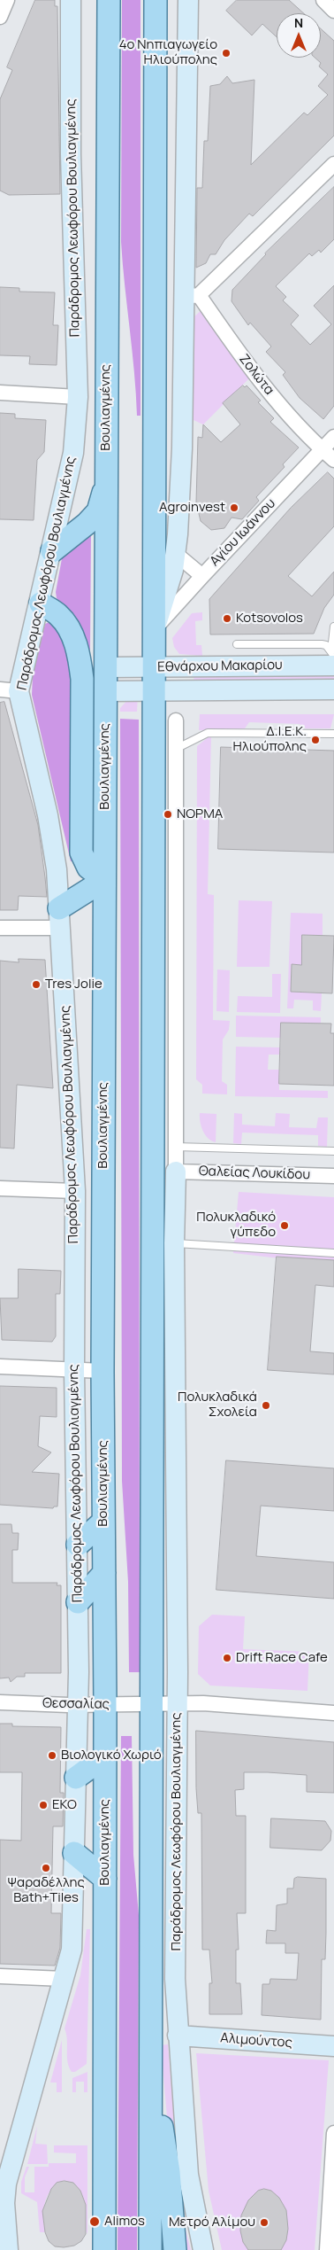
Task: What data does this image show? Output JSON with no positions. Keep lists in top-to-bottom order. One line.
{"streets":{"main road":["Βουλιαγμένης"],"street":["Παράδρομος Λεωφόρου Βουλιαγμένης","Ζολώτα","Αγίου Ιωάννου","Εθνάρχου Μακαρίου","Θαλείας Λουκίδου","Θεσσαλίας","Αλιμούντος"]},"crossings":[["Παράδρομος Λεωφόρου Βουλιαγμένης","Θαλείας Λουκίδου"],["Παράδρομος Λεωφόρου Βουλιαγμένης","Θεσσαλίας"],["Παράδρομος Λεωφόρου Βουλιαγμένης","Αλιμούντος"],["Ζολώτα","Αγίου Ιωάννου"],["Βουλιαγμένης","Εθνάρχου Μακαρίου"],["Βουλιαγμένης","Θεσσαλίας"]],"places":["4ο Νηπιαγωγείο Ηλιούπολης","Agroinvest","Kotsovolos","Δ.Ι.Ε.Κ. Ηλιούπολης","ΝΟΡΜΑ","Tres Jolie","Πολυκλαδικό γύπεδο","Πολυκλαδικά Σχολεία","Drift Race Cafe","Βιολογικό Χωριό","EKO","Ψαραδέλλης Bath+Tiles","Alimos","Μετρό Αλίμου"],"north":"top"}
